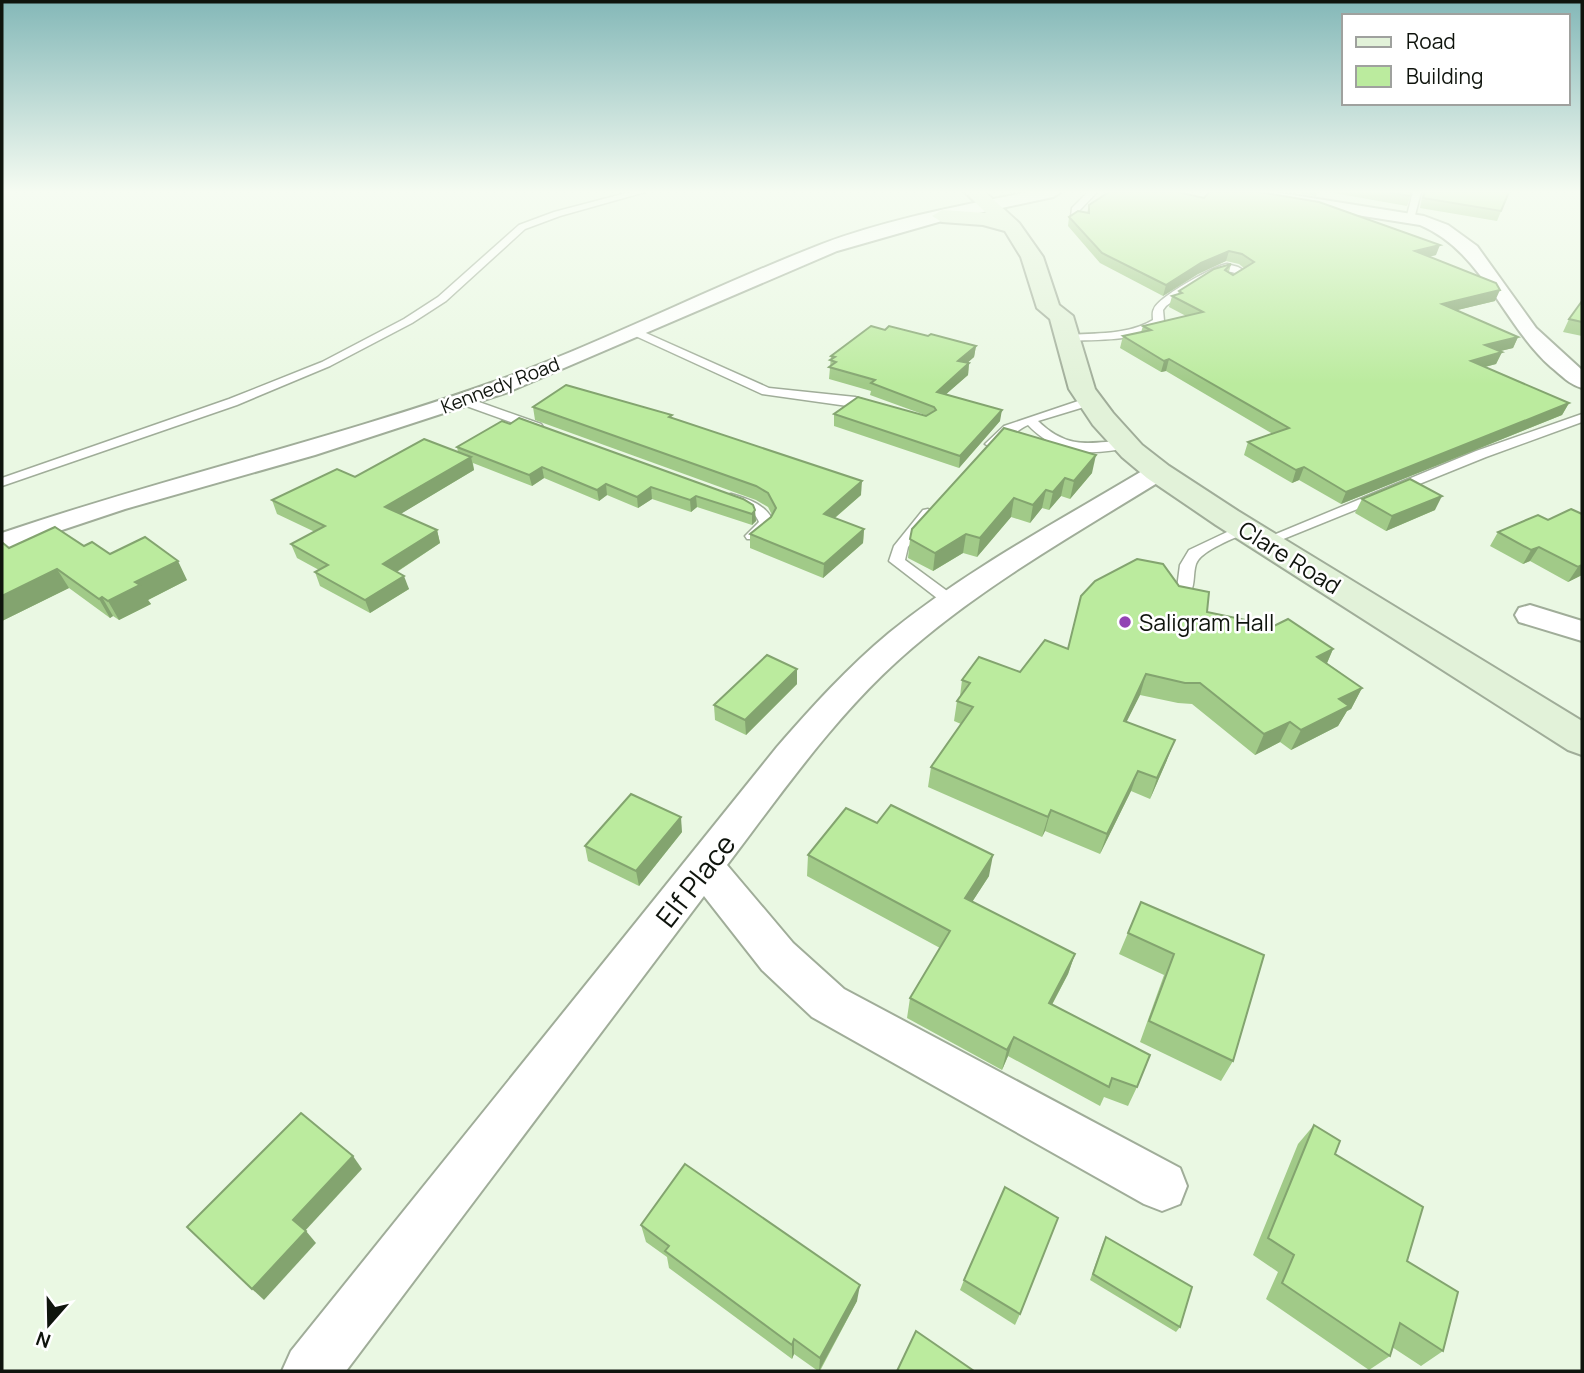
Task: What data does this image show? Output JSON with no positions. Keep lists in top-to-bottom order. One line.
{"streets":{"street":["Kennedy Road","Clare Road","Elf Place"]},"crossings":[["Clare Road","Elf Place"]],"places":["Saligram Hall"],"legend":["Road","Building"],"north":"bottom"}
